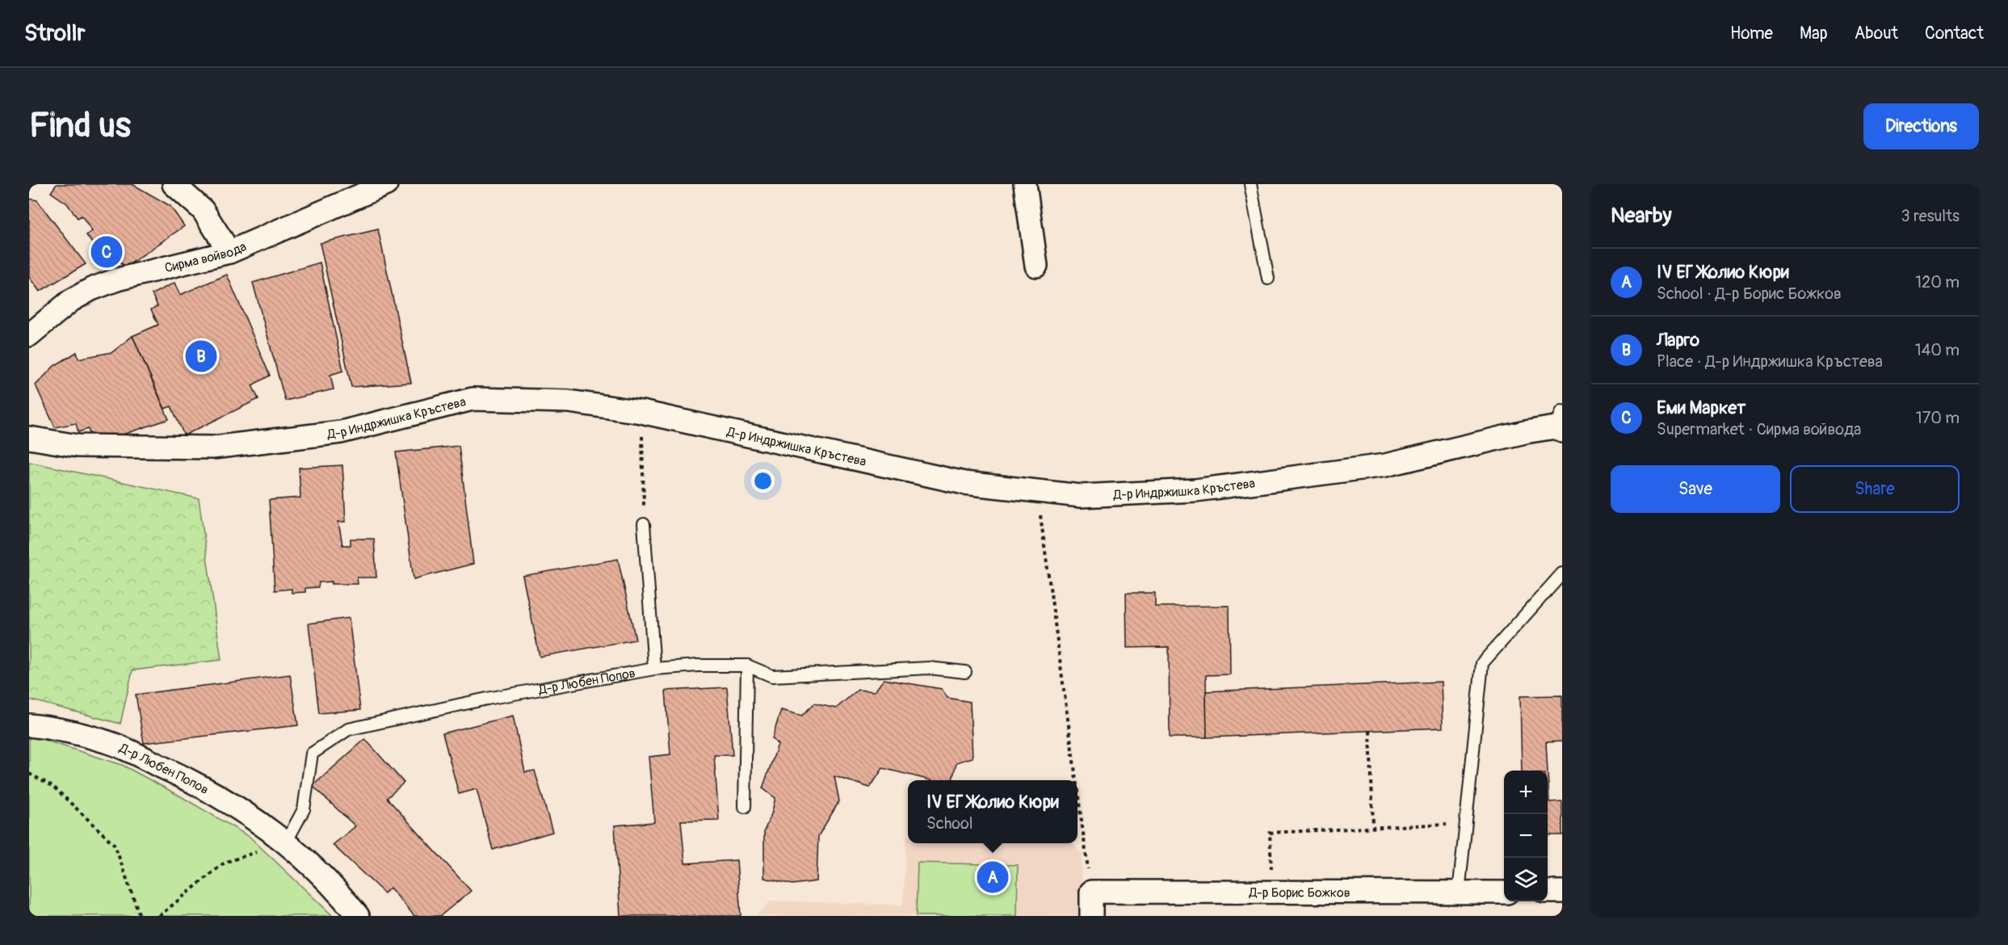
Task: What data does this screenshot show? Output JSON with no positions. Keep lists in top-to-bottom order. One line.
{"streets":{"street":["Сирма войвода","Д-р Индржишка Кръстева","Д-р Любен Попов","Д-р Борис Божков"]},"page":{"header":"Strollr","nav":["Home","Map","About","Contact"],"buttons":["Directions",["Save","Share"]],"title":"Find us","heading":["Nearby","3 results"],"pins":["C","B","A"],"list":[{"mark":"A","name":"IV ЕГ Жолио Кюри","note":"School · Д-р Борис Божков","value":"120 m"},{"mark":"B","name":"Ларго","note":"Place · Д-р Индржишка Кръстева","value":"140 m"},{"mark":"C","name":"Еми Маркет","note":"Supermarket · Сирма войвода","value":"170 m"}],"map_buttons":["+","−"],"popup":["IV ЕГ Жолио Кюри","School"]}}
